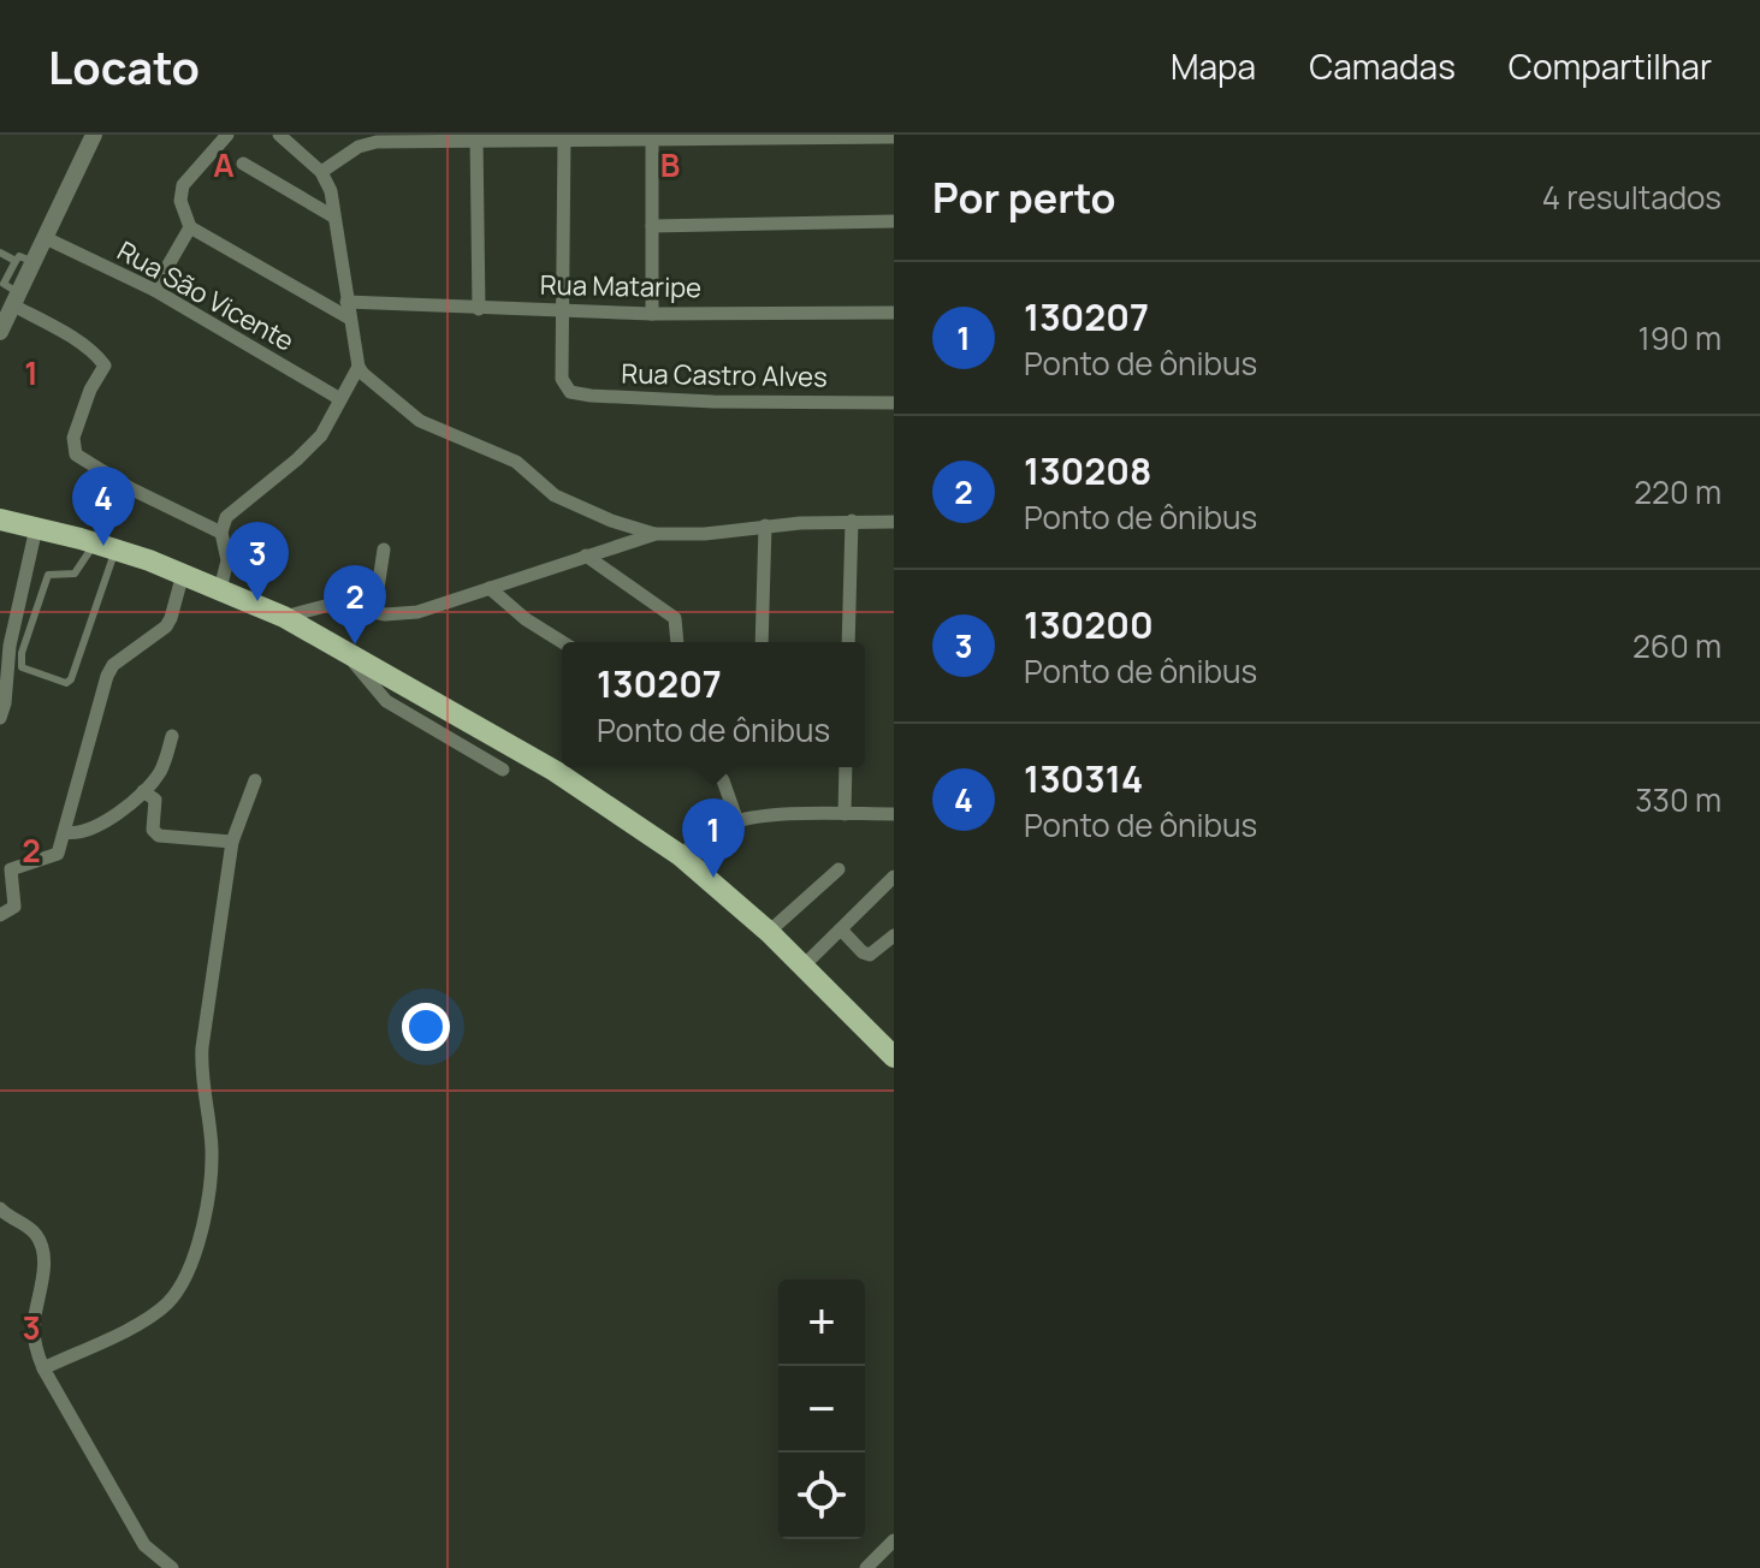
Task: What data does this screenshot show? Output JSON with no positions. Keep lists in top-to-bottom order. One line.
{"streets":{"street":["Rua Mataripe","Rua São Vicente","Rua Castro Alves"]},"crossings":[["Rua Mataripe","Rua Castro Alves"]],"page":{"header":"Locato","nav":["Mapa","Camadas","Compartilhar"],"heading":["Por perto","4 resultados"],"list":[{"mark":"1","name":"130207","note":"Ponto de ônibus","value":"190 m"},{"mark":"2","name":"130208","note":"Ponto de ônibus","value":"220 m"},{"mark":"3","name":"130200","note":"Ponto de ônibus","value":"260 m"},{"mark":"4","name":"130314","note":"Ponto de ônibus","value":"330 m"}],"pins":["4","3","2","1"],"popup":["130207","Ponto de ônibus"],"map_buttons":["+","−"]},"grid":{"columns":["A","B"],"rows":["1","2","3"]}}
